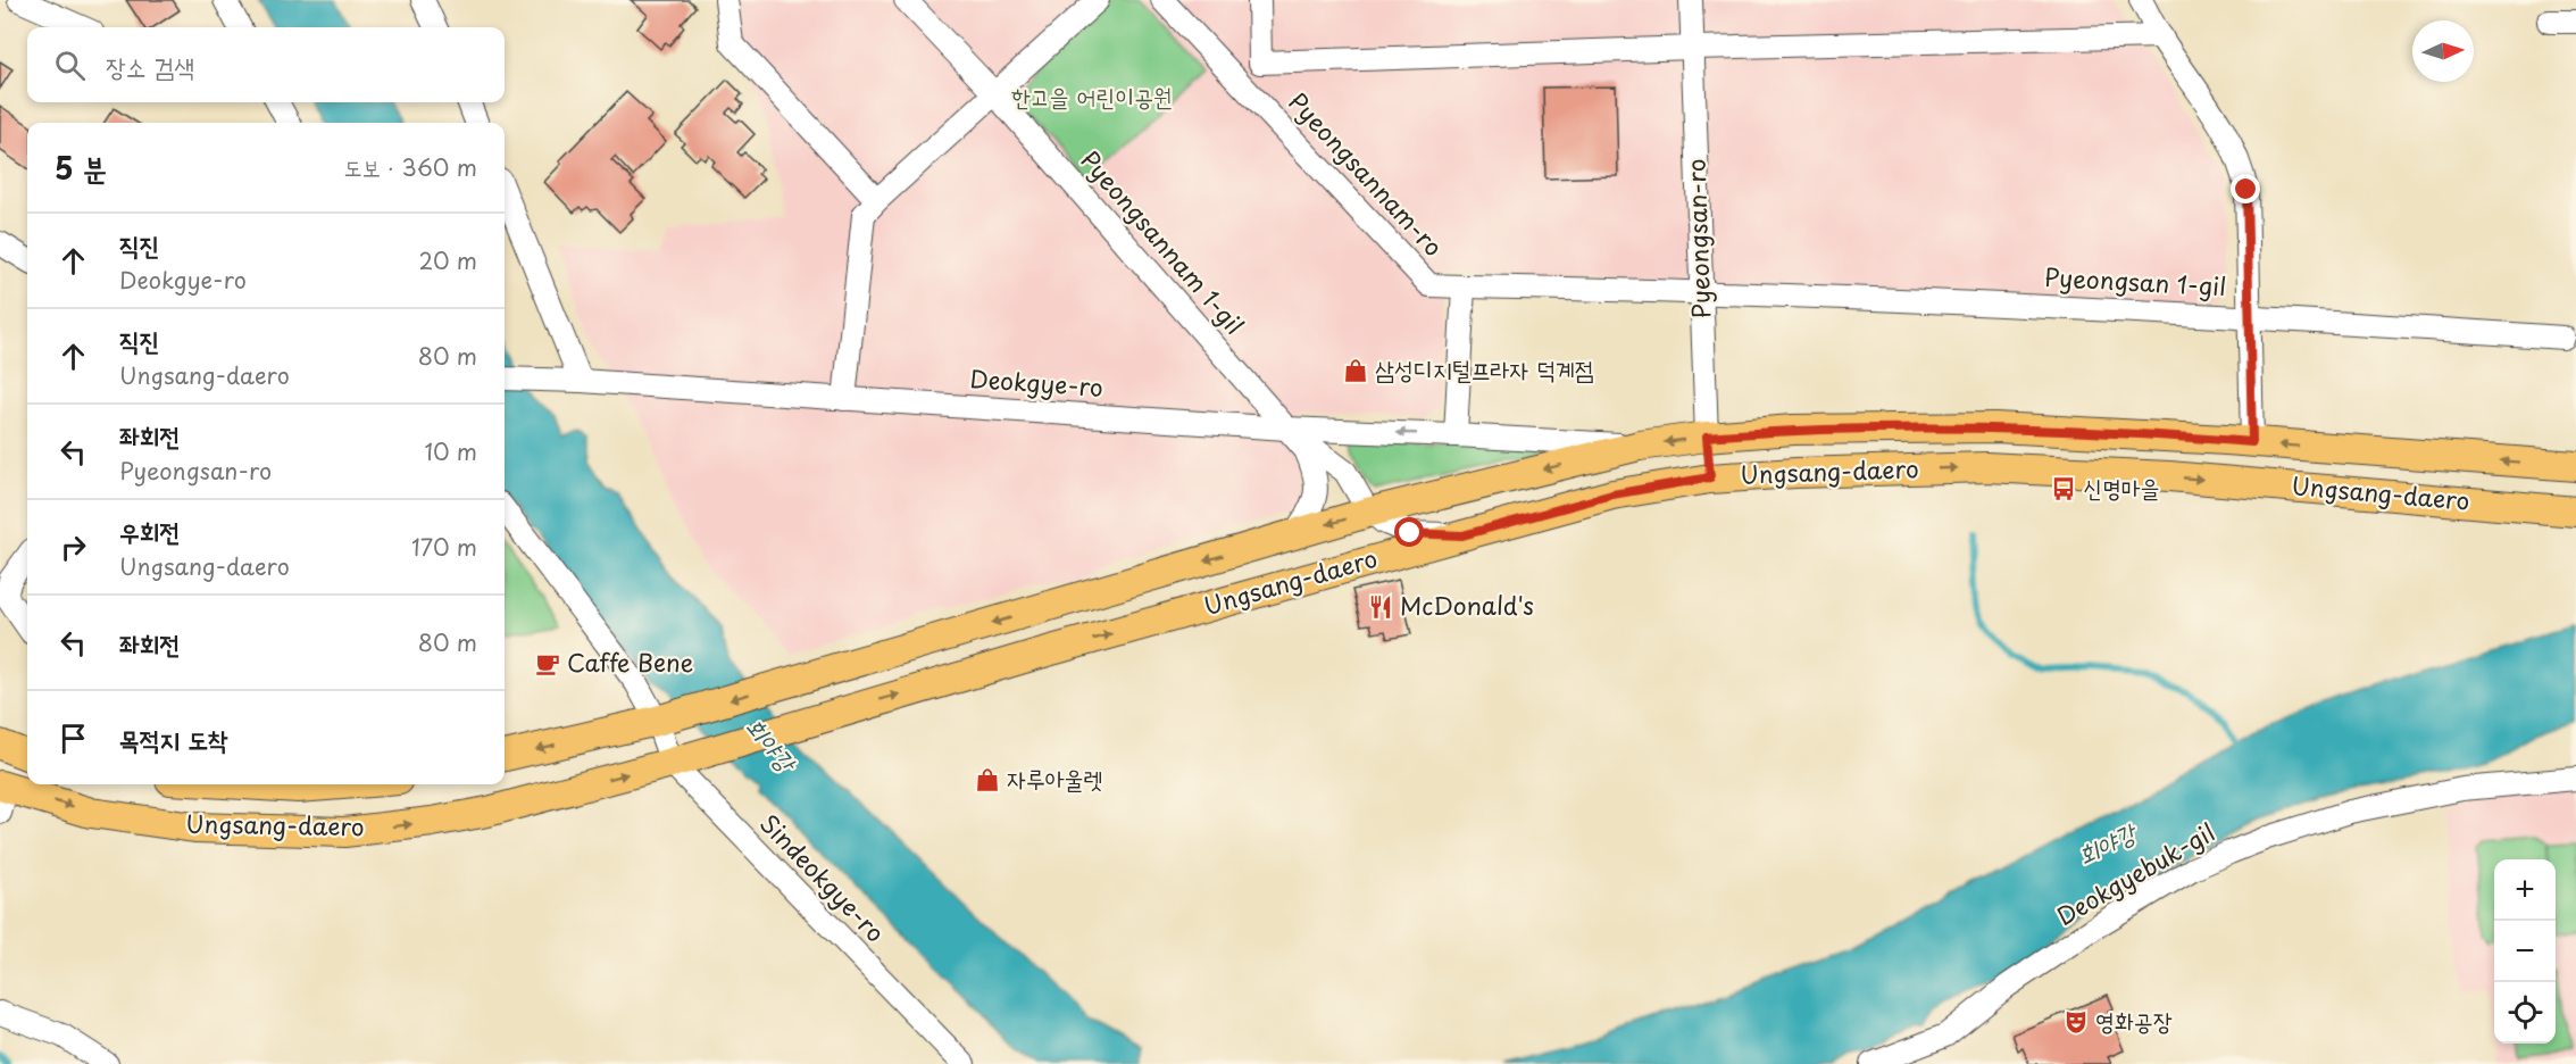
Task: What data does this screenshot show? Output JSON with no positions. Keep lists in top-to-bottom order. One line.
{"streets":{"main road":["Pyeongsan-ro","Ungsang-daero"],"street":["Pyeongsannam-ro","Pyeongsannam 1-gil","Pyeongsan 1-gil","Deokgye-ro","Deokgyebuk-gil","Sindeokgye-ro"]},"crossings":[["Pyeongsannam-ro","Pyeongsan-ro"],["Pyeongsannam-ro","Pyeongsan 1-gil"],["Pyeongsan-ro","Pyeongsan 1-gil"],["Pyeongsan-ro","Ungsang-daero"],["Pyeongsannam 1-gil","Deokgye-ro"],["Deokgye-ro","Ungsang-daero"],["Ungsang-daero","Sindeokgye-ro"]],"water":["회야강"],"parks":["한고을 어린이공원"],"places":{"shop":["삼성디지털프라자 덕계점","자루아울렛"],"bus stop":["신명마을"],"restaurant":["McDonald's"],"cafe":["Caffe Bene"],"theatre":["영화공장"]},"north":"right","page":{"search":"장소 검색","heading":["5 분","도보 · 360 m"],"list":[["직진","Deokgye-ro","20 m"],["직진","Ungsang-daero","80 m"],["좌회전","Pyeongsan-ro","10 m"],["우회전","Ungsang-daero","170 m"],["좌회전","80 m"],"목적지 도착"],"map_buttons":["+","−"]}}
